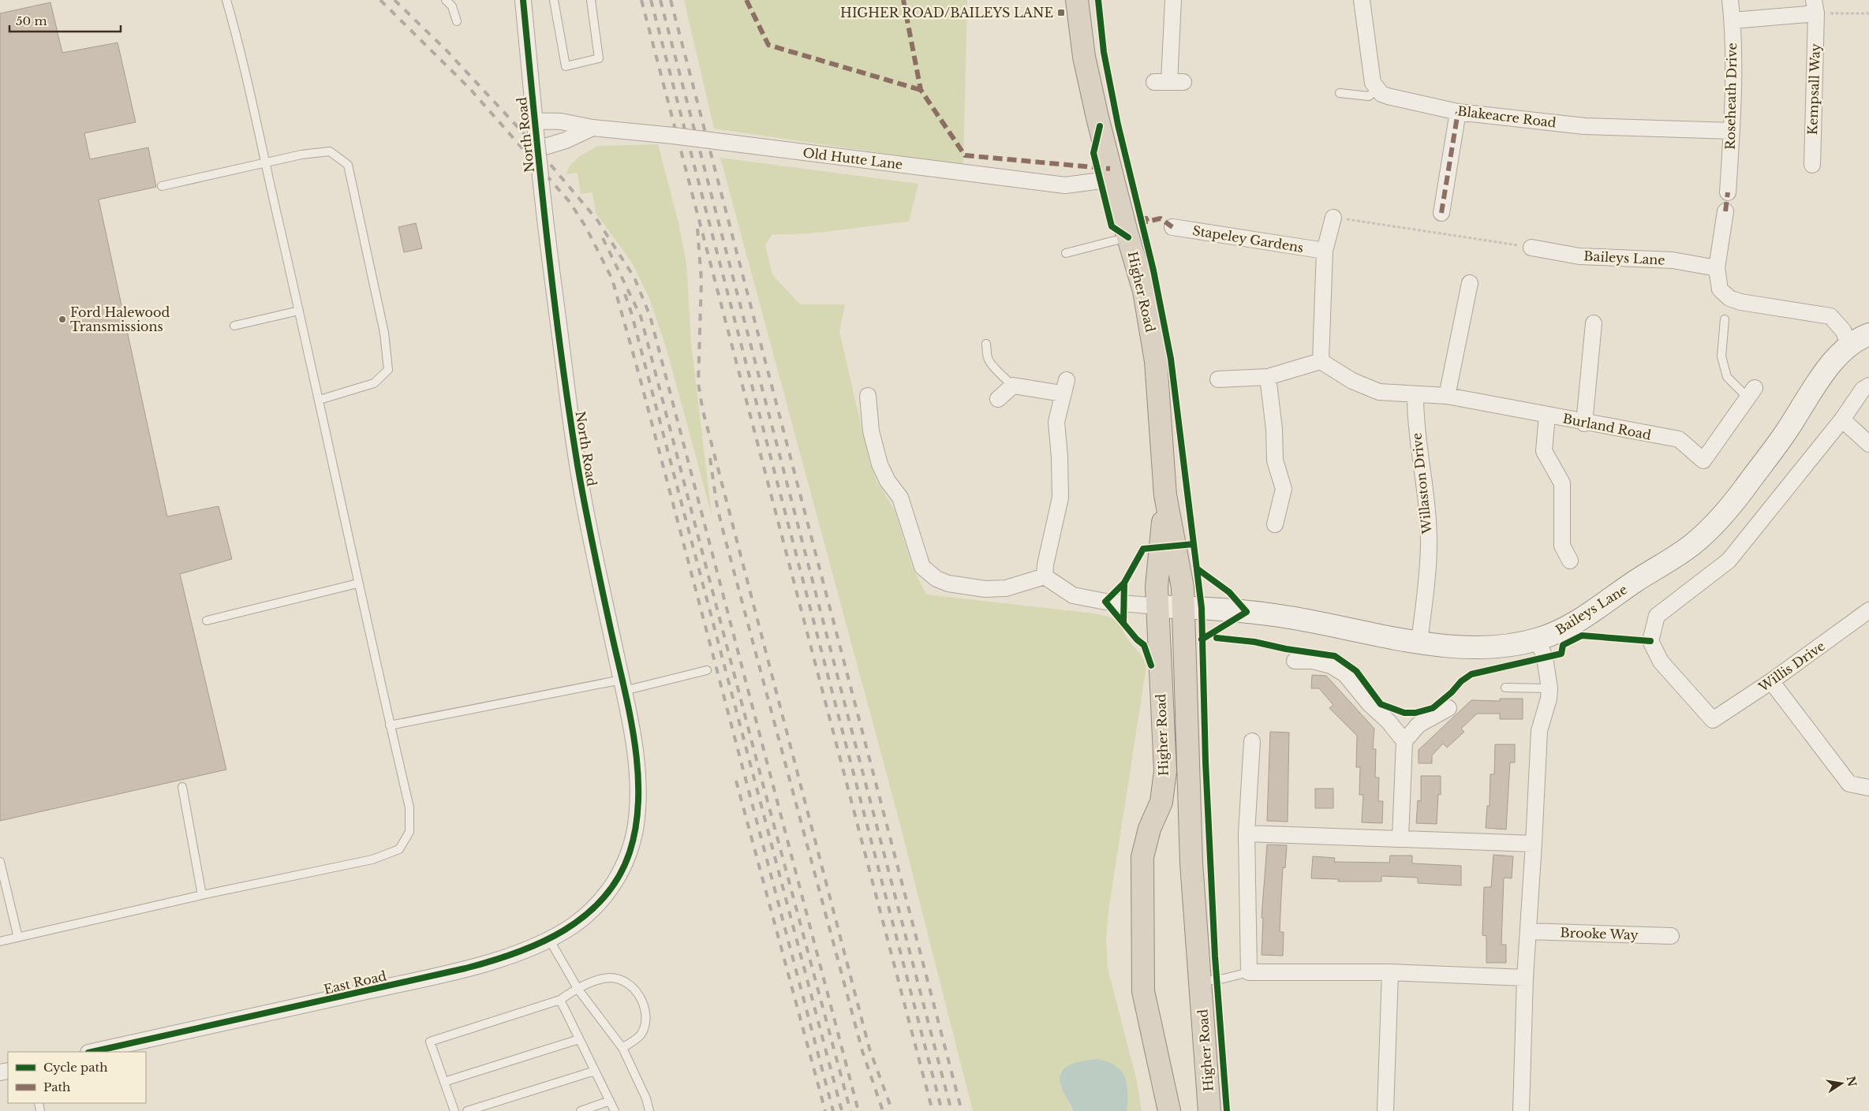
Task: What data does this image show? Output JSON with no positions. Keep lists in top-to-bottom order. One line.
{"streets":{"highway":["Higher Road"],"street":["Kempsall Way","Roseheath Drive","Blakeacre Road","North Road","Old Hutte Lane","Stapeley Gardens","Baileys Lane","Burland Road","Willaston Drive","Willis Drive","Brooke Way","East Road"]},"crossings":[["Roseheath Drive","Blakeacre Road"],["North Road","Old Hutte Lane"],["North Road","East Road"],["Old Hutte Lane","Higher Road"],["Baileys Lane","Higher Road"],["Baileys Lane","Willaston Drive"],["Burland Road","Willaston Drive"]],"places":{"transit":["HIGHER ROAD/BAILEYS LANE"],"other":["Ford Halewood Transmissions"]},"legend":["Cycle path","Path"],"scale_bar":"50 m","north":"right"}
